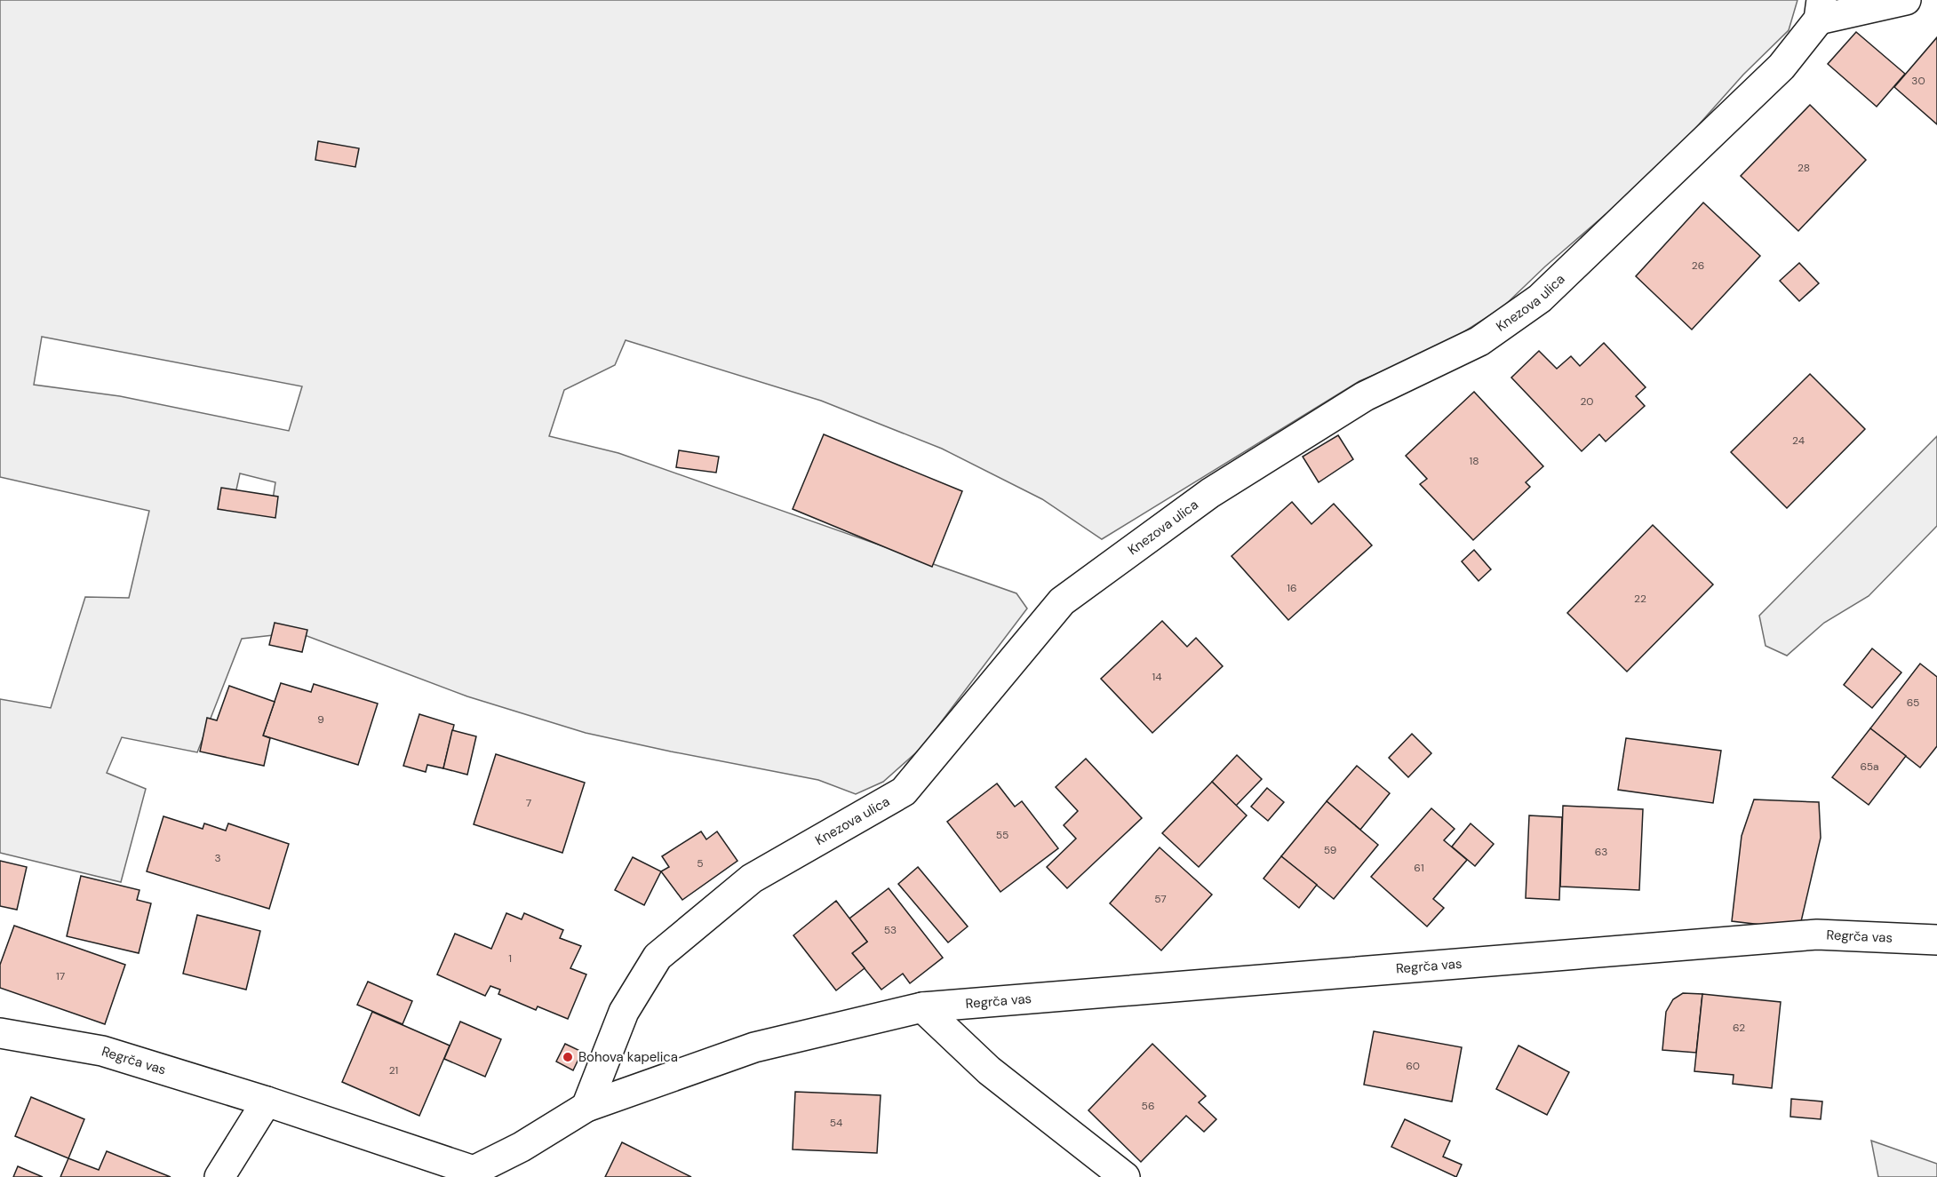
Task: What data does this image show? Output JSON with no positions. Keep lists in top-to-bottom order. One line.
{"streets":{"street":["Knezova ulica","Regrča vas"]},"crossings":[["Knezova ulica","Regrča vas"]],"places":["Bohova kapelica"],"house_numbers":["30","28","26","20","24","18","16","22","14","65","9","65a","7","55","59","63","3","5","61","57","53","1","17","62","60","21","56","54"]}
